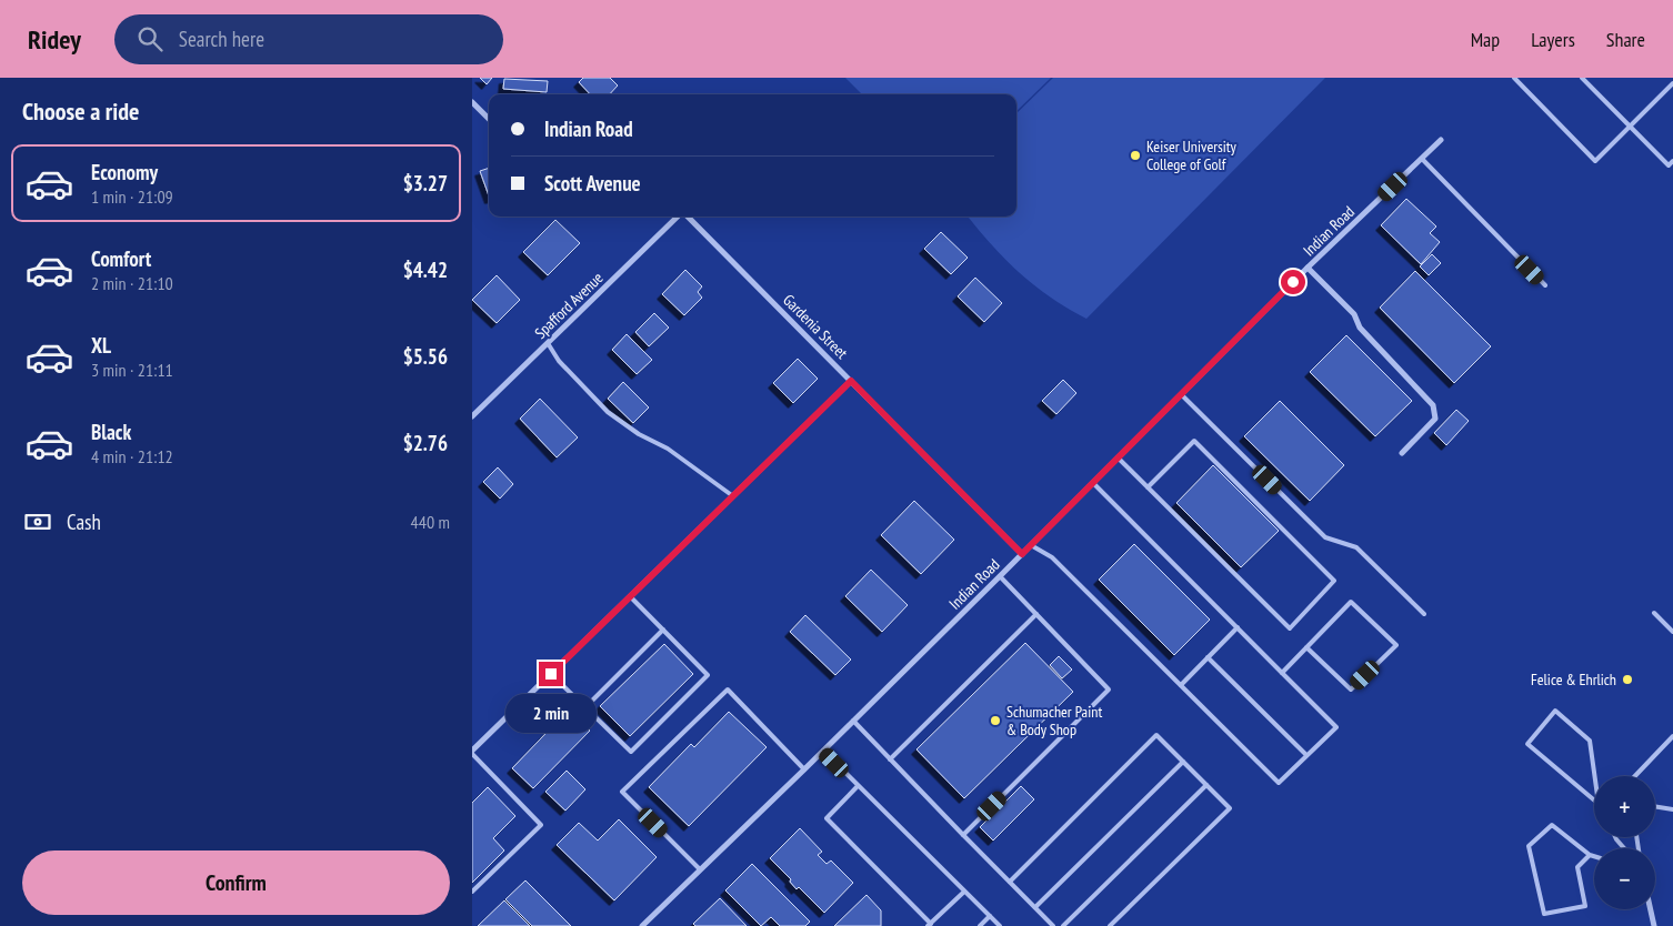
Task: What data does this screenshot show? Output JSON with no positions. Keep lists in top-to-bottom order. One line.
{"streets":{"street":["Indian Road","Spafford Avenue","Gardenia Street"]},"crossings":[["Indian Road","Gardenia Street"]],"places":["Keiser University College of Golf","Felice & Ehrlich","Schumacher Paint & Body Shop"],"page":{"header":"Ridey","search":"Search here","nav":["Map","Layers","Share"],"heading":"Choose a ride","banner":["Indian Road","Scott Avenue"],"list":[{"name":"Economy","note":"1 min · 21:09","value":"$3.27"},{"name":"Comfort","note":"2 min · 21:10","value":"$4.42"},{"name":"XL","note":"3 min · 21:11","value":"$5.56"},{"name":"Black","note":"4 min · 21:12","value":"$2.76"}],"pay":["Cash","440 m"],"bubble":"2 min","map_buttons":["+","−"],"buttons":"Confirm"}}
